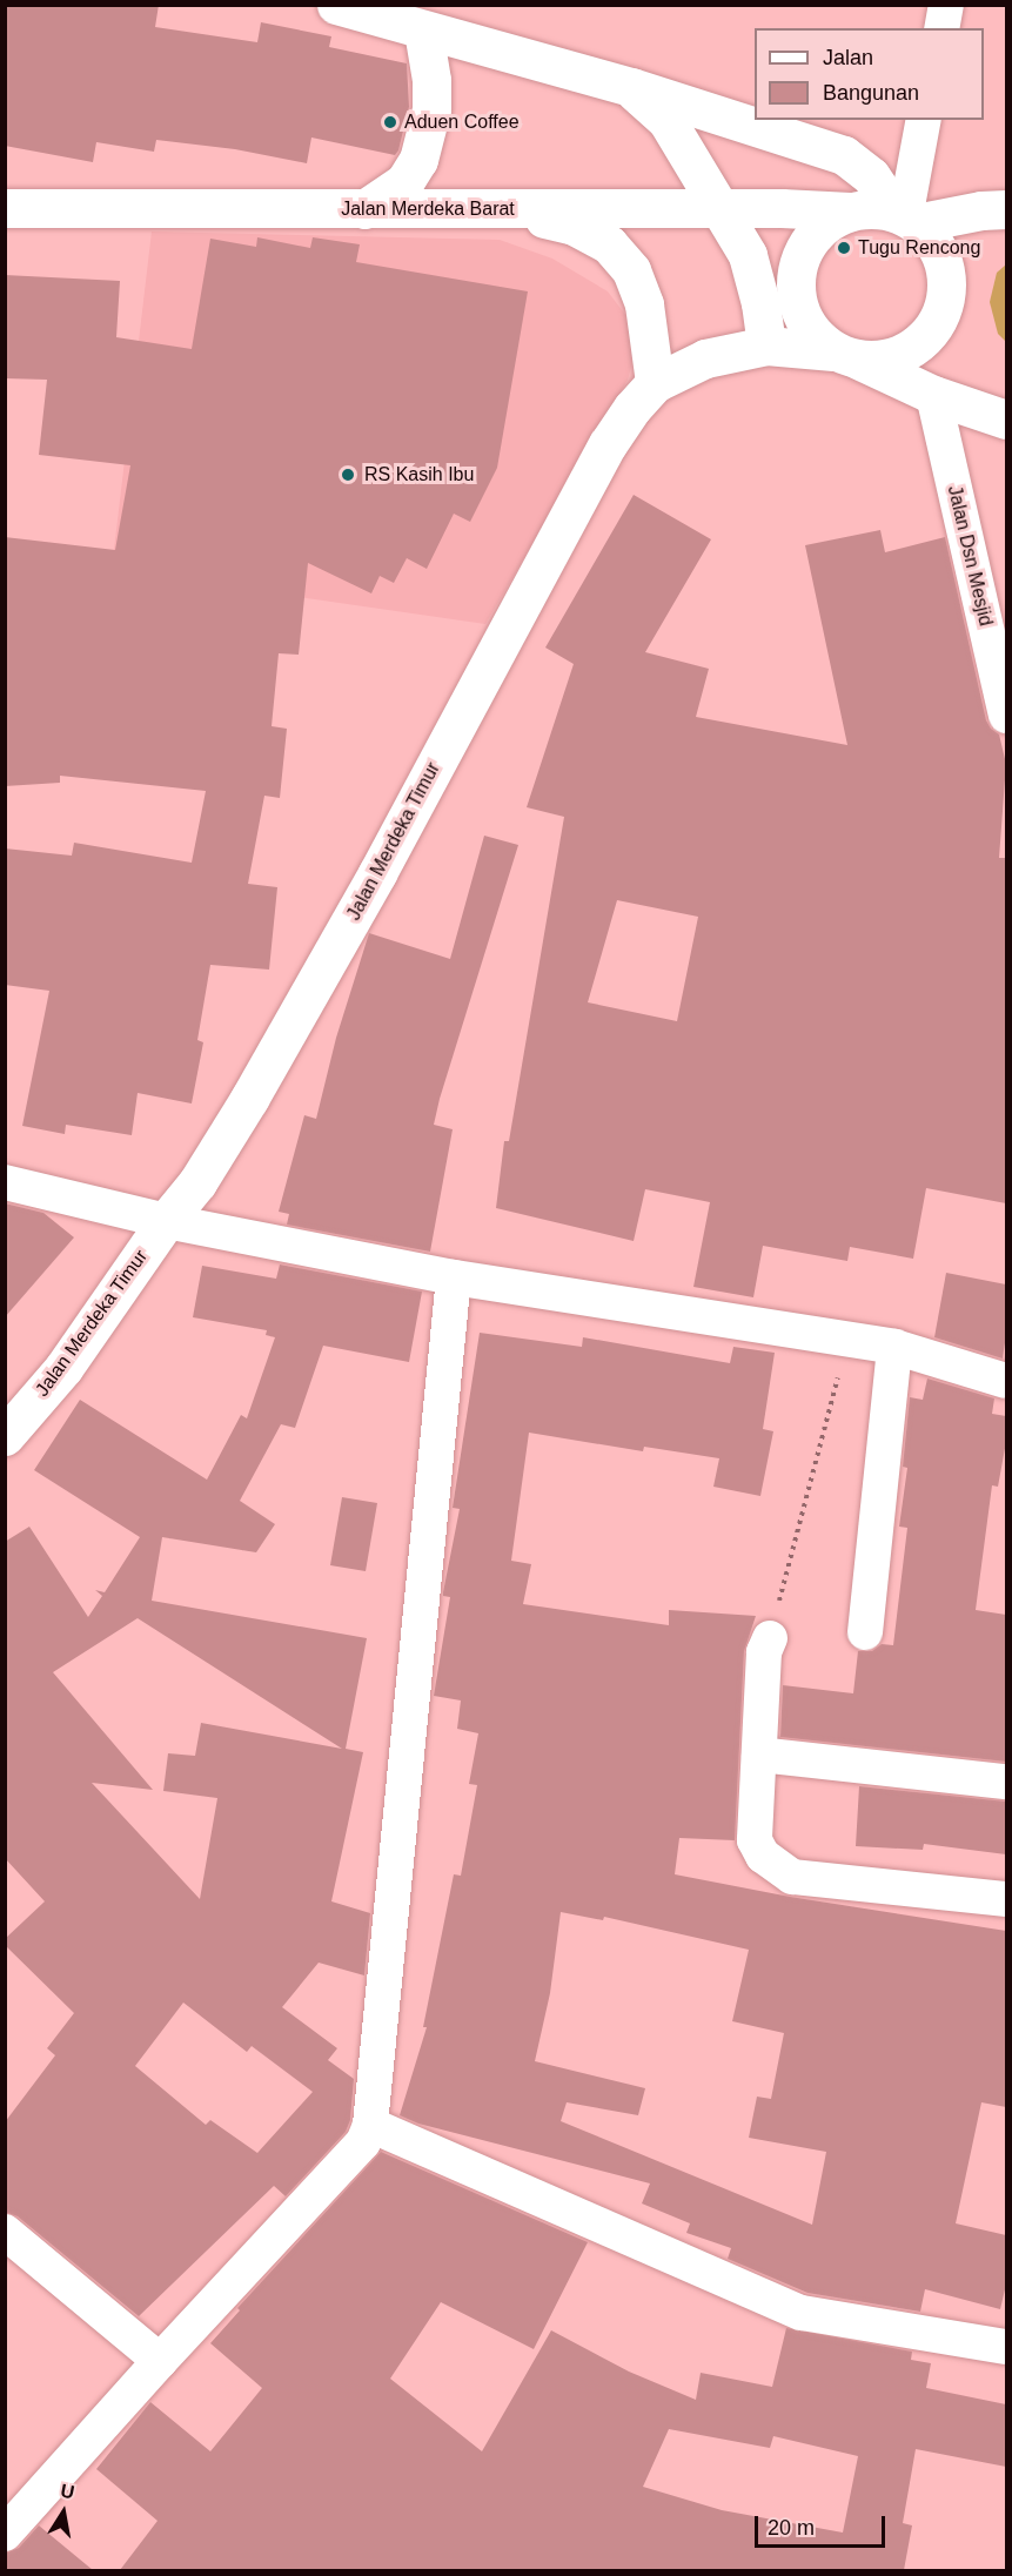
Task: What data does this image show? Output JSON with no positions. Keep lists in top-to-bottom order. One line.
{"streets":{"main road":["Jalan Merdeka Barat","Jalan Merdeka Timur"],"street":["Jalan Dsn Mesjid"]},"crossings":[["Jalan Merdeka Barat","Jalan Merdeka Timur"]],"places":["Aduen Coffee","Tugu Rencong","RS Kasih Ibu"],"legend":["Jalan","Bangunan"],"scale_bar":"20 m","north":"top"}
